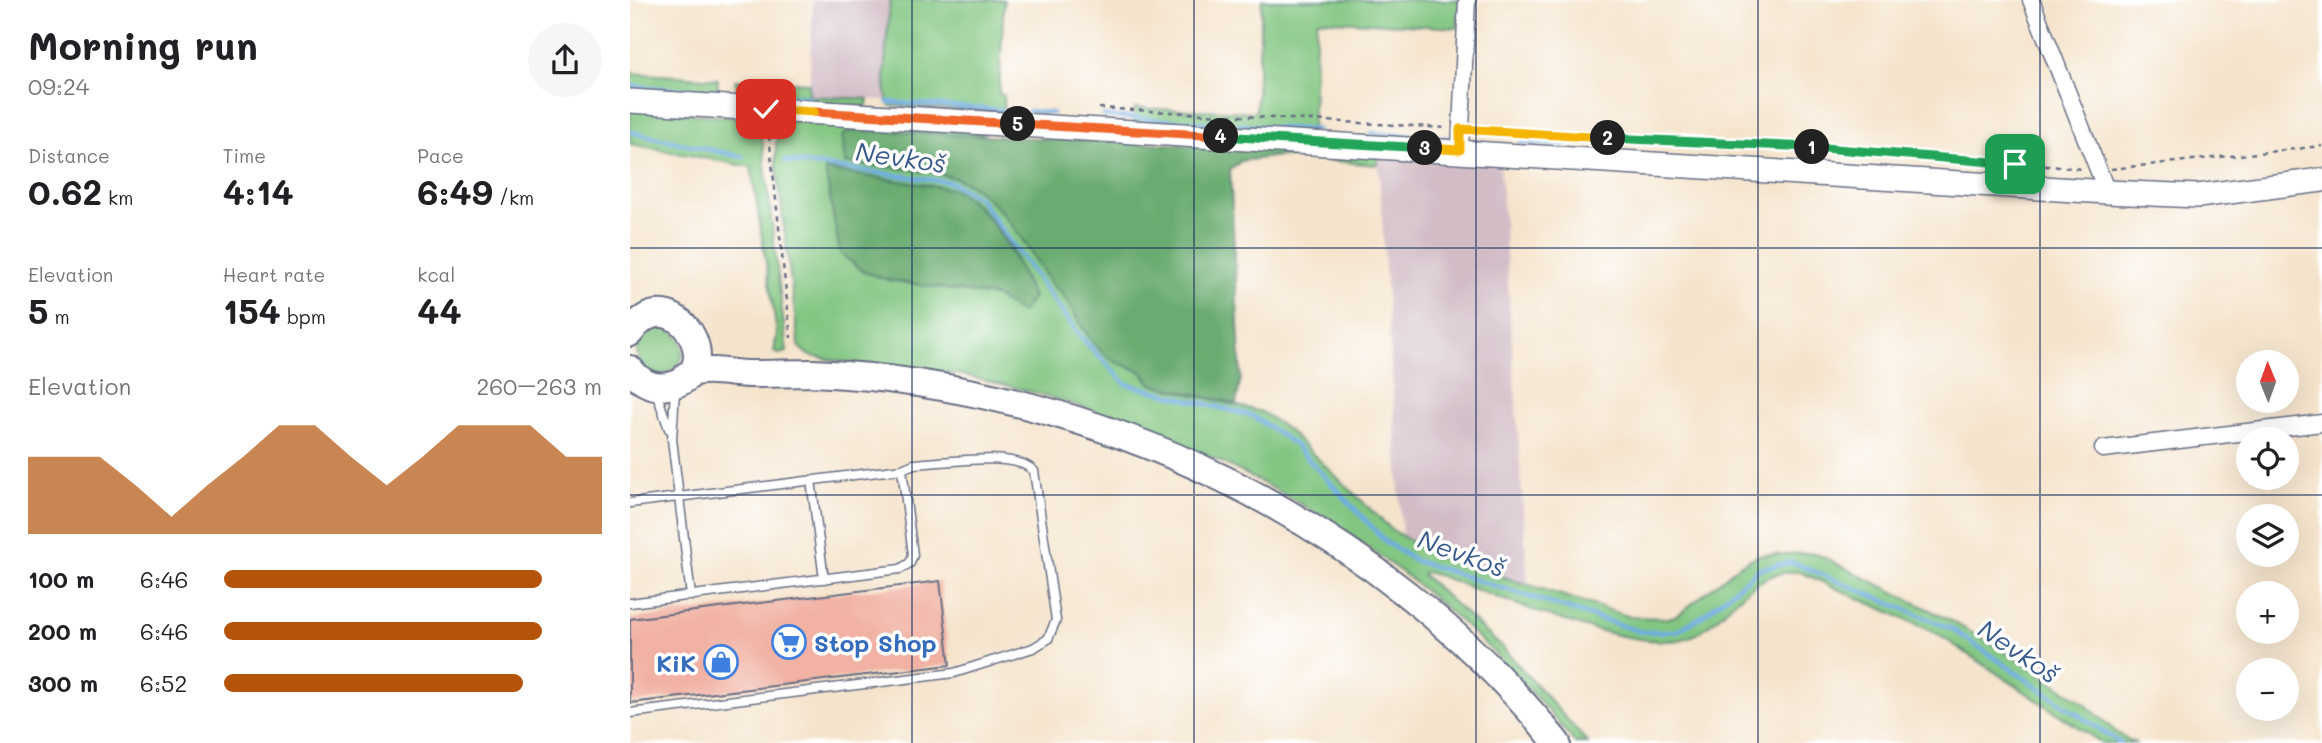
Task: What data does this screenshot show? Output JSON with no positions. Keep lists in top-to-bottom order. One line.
{"water":["Nevkoš"],"places":{"supermarket":["Stop Shop"],"shop":["KiK"]},"north":"top","page":{"heading":["Morning run","09:24"],"pins":["5","4","2","1","3"],"stats":[["Distance","0.62 km"],["Time","4:14"],["Pace","6:49 /km"],["Elevation","5 m"],["Heart rate","154 bpm"],["kcal","44"]],"map_buttons":["+","−"],"chart":["Elevation","260–263 m"],"list":[{"name":"100 m","note":"6:46"},{"name":"200 m","note":"6:46"},{"name":"300 m","note":"6:52"}]}}
